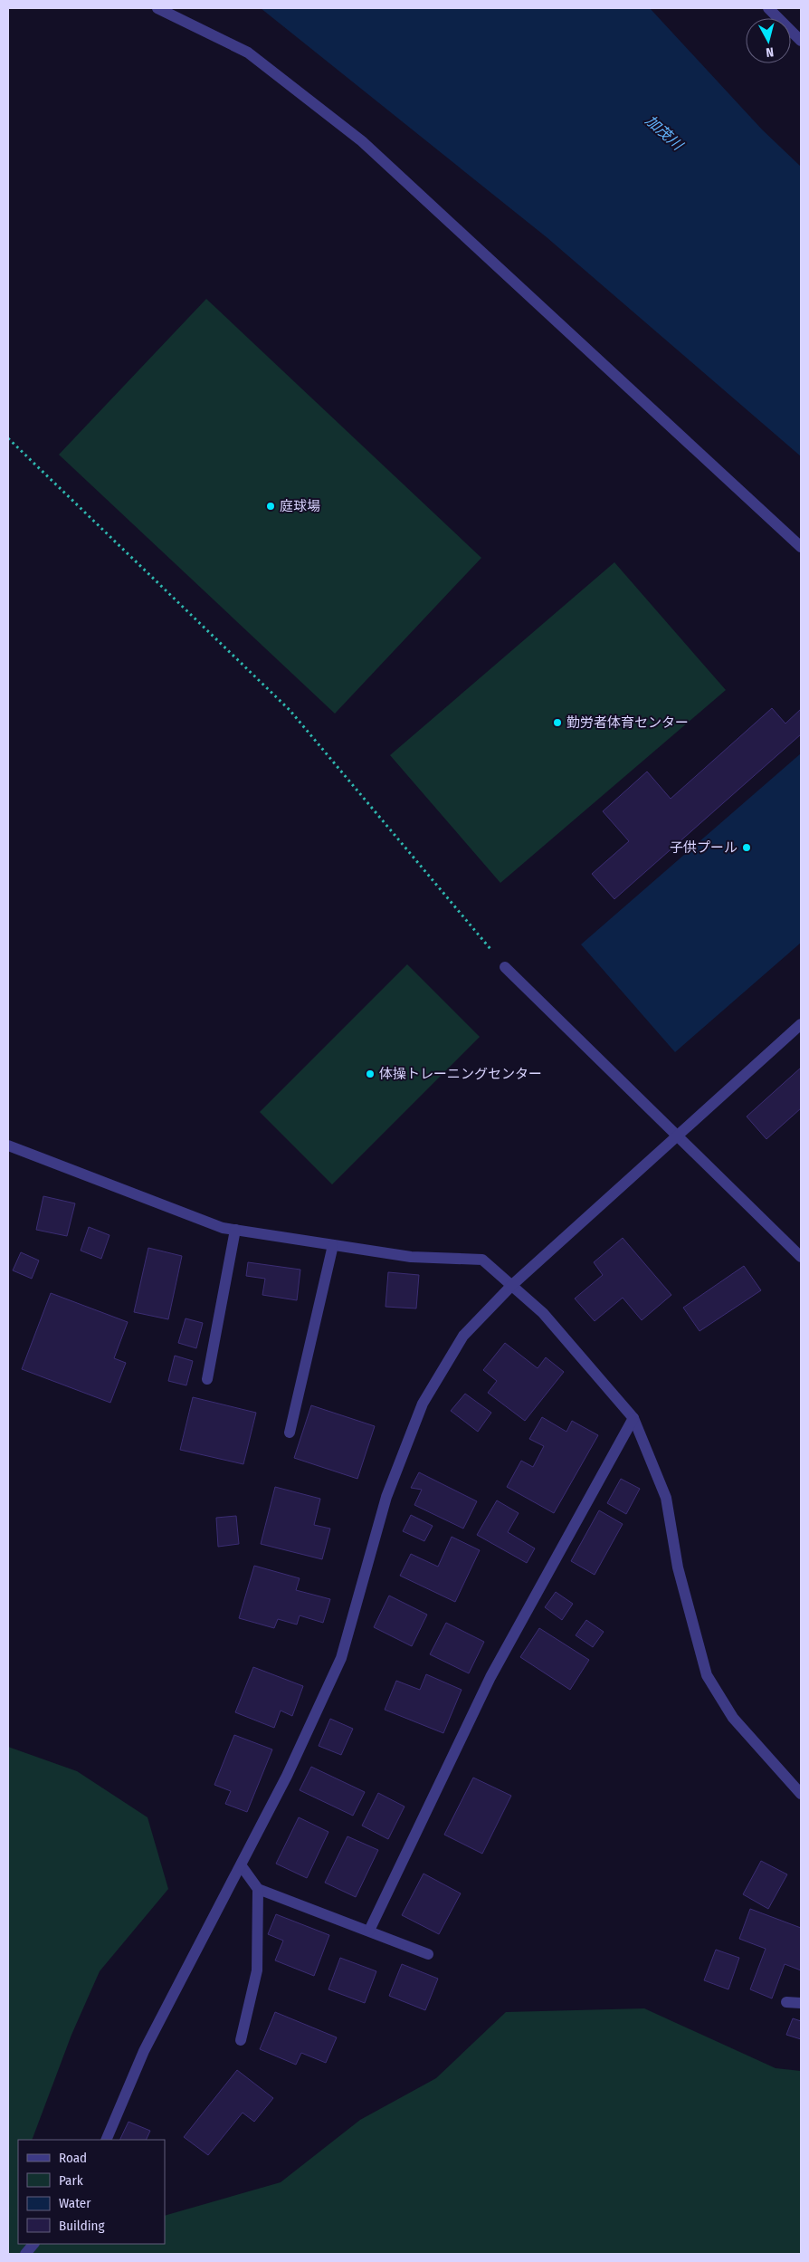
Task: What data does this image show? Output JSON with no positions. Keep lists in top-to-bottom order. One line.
{"water":["加茂川"],"places":["庭球場","勤労者体育センター","子供プール","体操トレーニングセンター"],"legend":["Road","Park","Water","Building"],"north":"bottom"}
